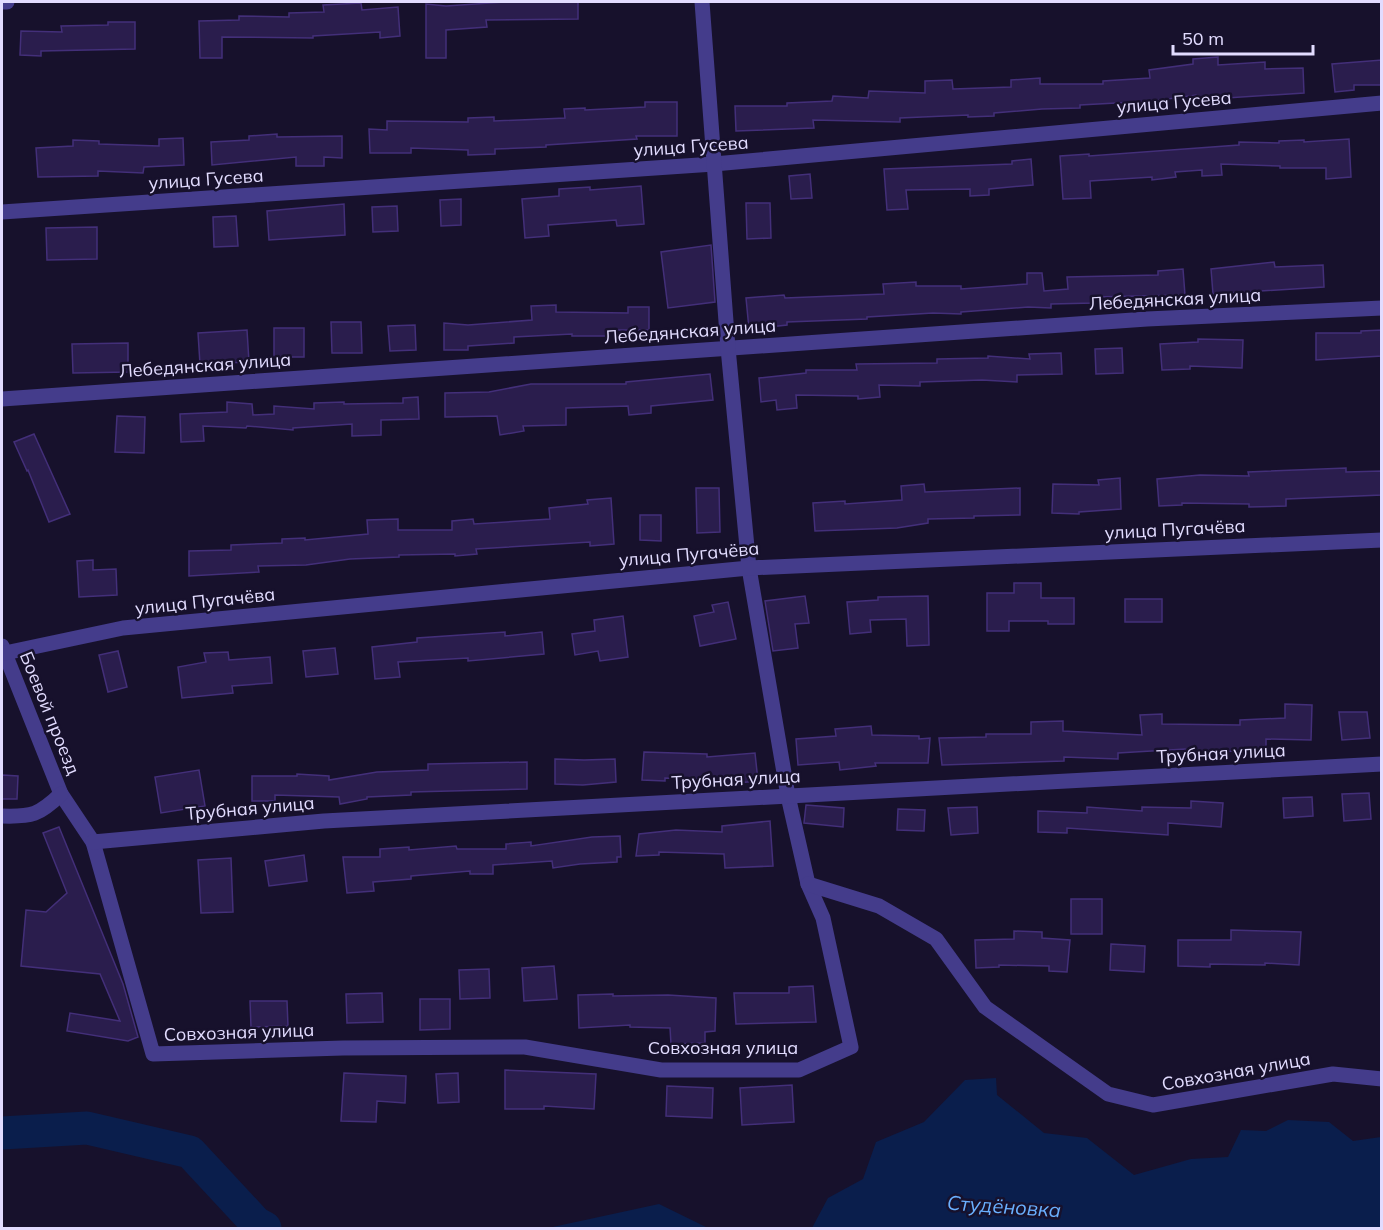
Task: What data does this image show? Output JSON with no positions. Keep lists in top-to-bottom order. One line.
{"streets":{"street":["улица Гусева","Лебедянская улица","улица Пугачёва","Боевой проезд","Трубная улица","Совхозная улица"]},"crossings":[["улица Пугачёва","Боевой проезд"],["Боевой проезд","Совхозная улица"],["Трубная улица","Совхозная улица"]],"water":["Студёновка"],"scale_bar":"50 m"}
